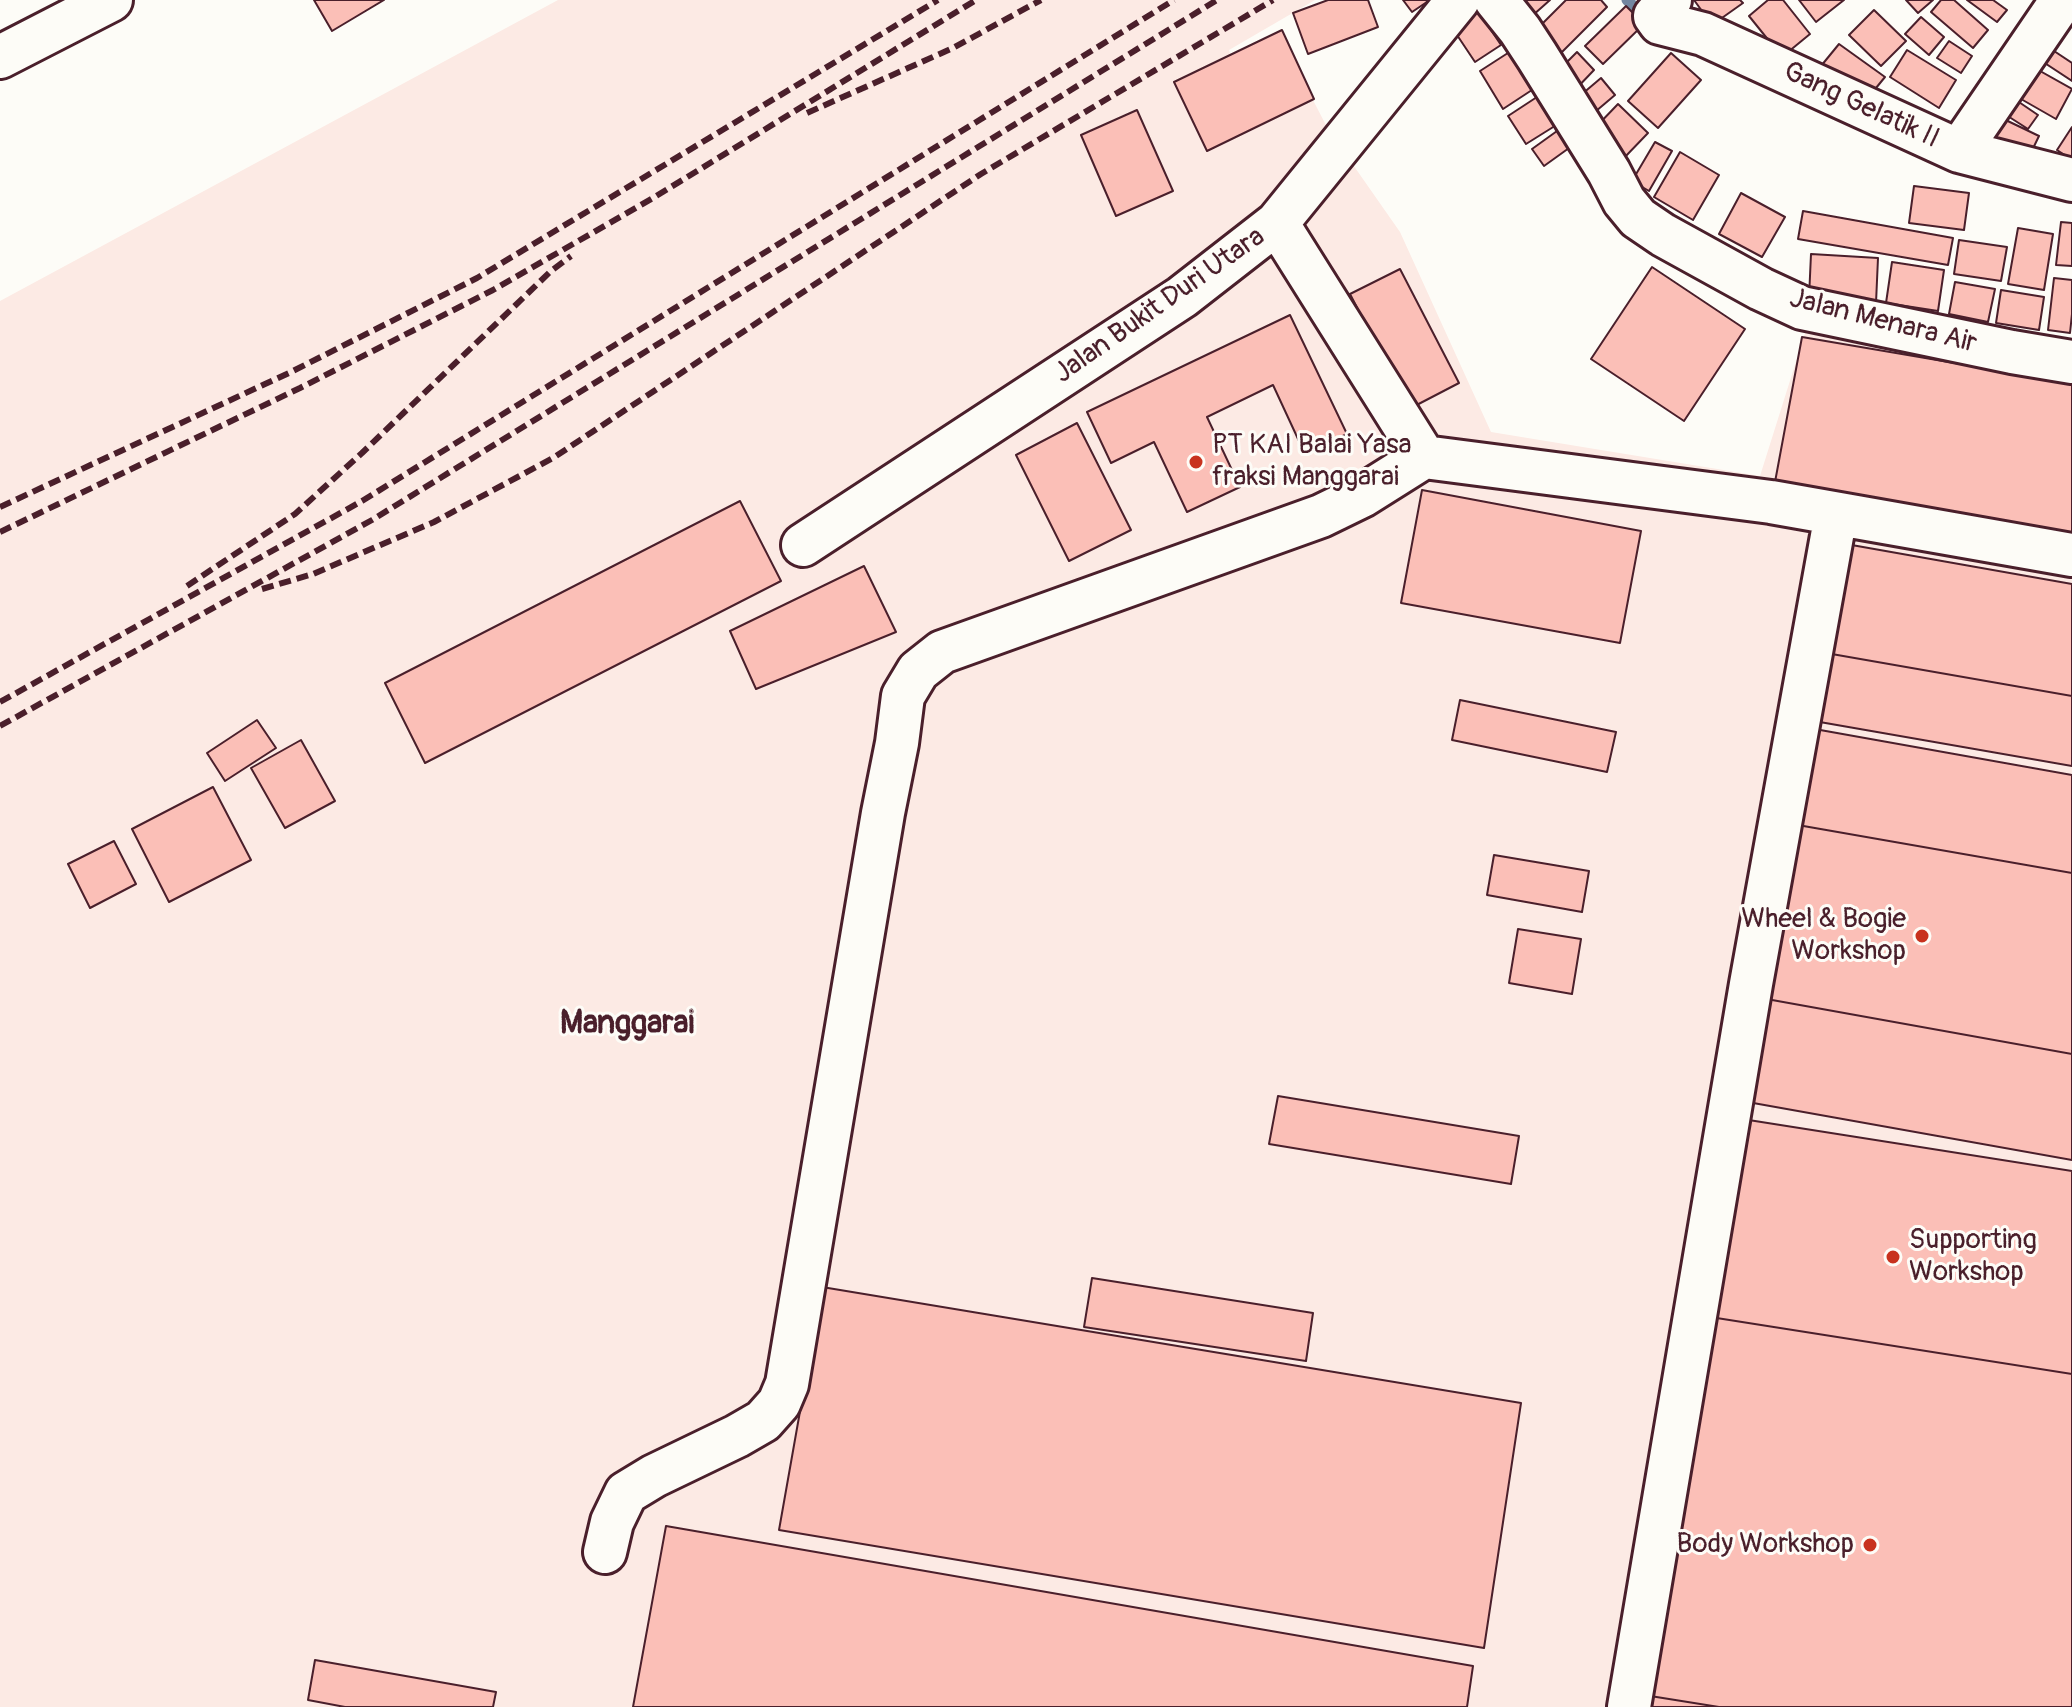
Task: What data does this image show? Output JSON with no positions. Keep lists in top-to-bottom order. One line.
{"streets":{"street":["Gang Gelatik II","Jalan Bukit Duri Utara","Jalan Menara Air"]},"districts":["Manggarai"],"places":["PT KAI Balai Yasa fraksi Manggarai","Wheel & Bogie Workshop","Supporting Workshop","Body Workshop"]}
